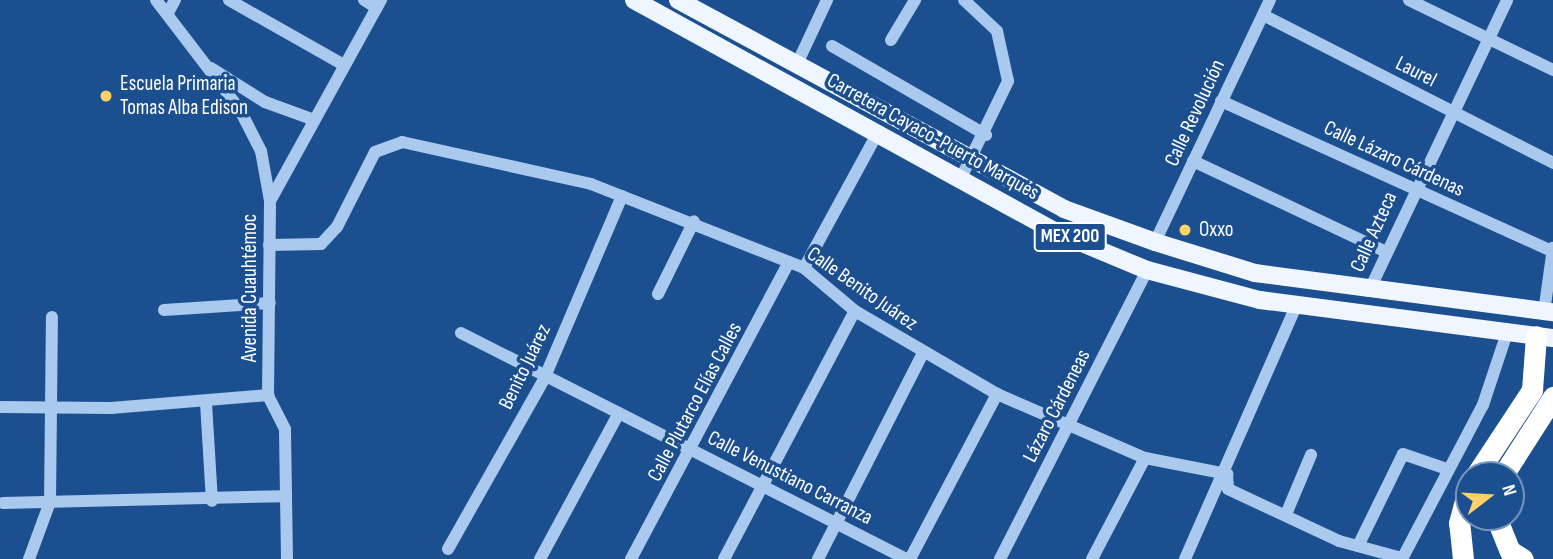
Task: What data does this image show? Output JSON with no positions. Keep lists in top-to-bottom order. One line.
{"streets":{"main road":["Carretera Cayaco-Puerto Marqués","MEX 200"],"street":["Laurel","Calle Revolución","Calle Lázaro Cárdenas","Calle Azteca","Avenida Cuauhtémoc","Calle Benito Juárez","Benito Juárez","Calle Plutarco Elías Calles","Lázaro Cárdeneas","Calle Venustiano Carranza"]},"crossings":[["Laurel","Calle Revolución"],["Laurel","Calle Azteca"],["Calle Revolución","Carretera Cayaco-Puerto Marqués"],["Calle Revolución","Calle Lázaro Cárdenas"],["Carretera Cayaco-Puerto Marqués","Calle Azteca"],["Carretera Cayaco-Puerto Marqués","Lázaro Cárdeneas"],["Calle Lázaro Cárdenas","Calle Azteca"],["Avenida Cuauhtémoc","Calle Benito Juárez"],["Calle Benito Juárez","Benito Juárez"],["Calle Benito Juárez","Calle Plutarco Elías Calles"],["Calle Benito Juárez","Lázaro Cárdeneas"],["Benito Juárez","Calle Venustiano Carranza"],["Calle Plutarco Elías Calles","Calle Venustiano Carranza"]],"places":["Escuela Primaria Tomas Alba Edison","Oxxo"],"north":"right"}
